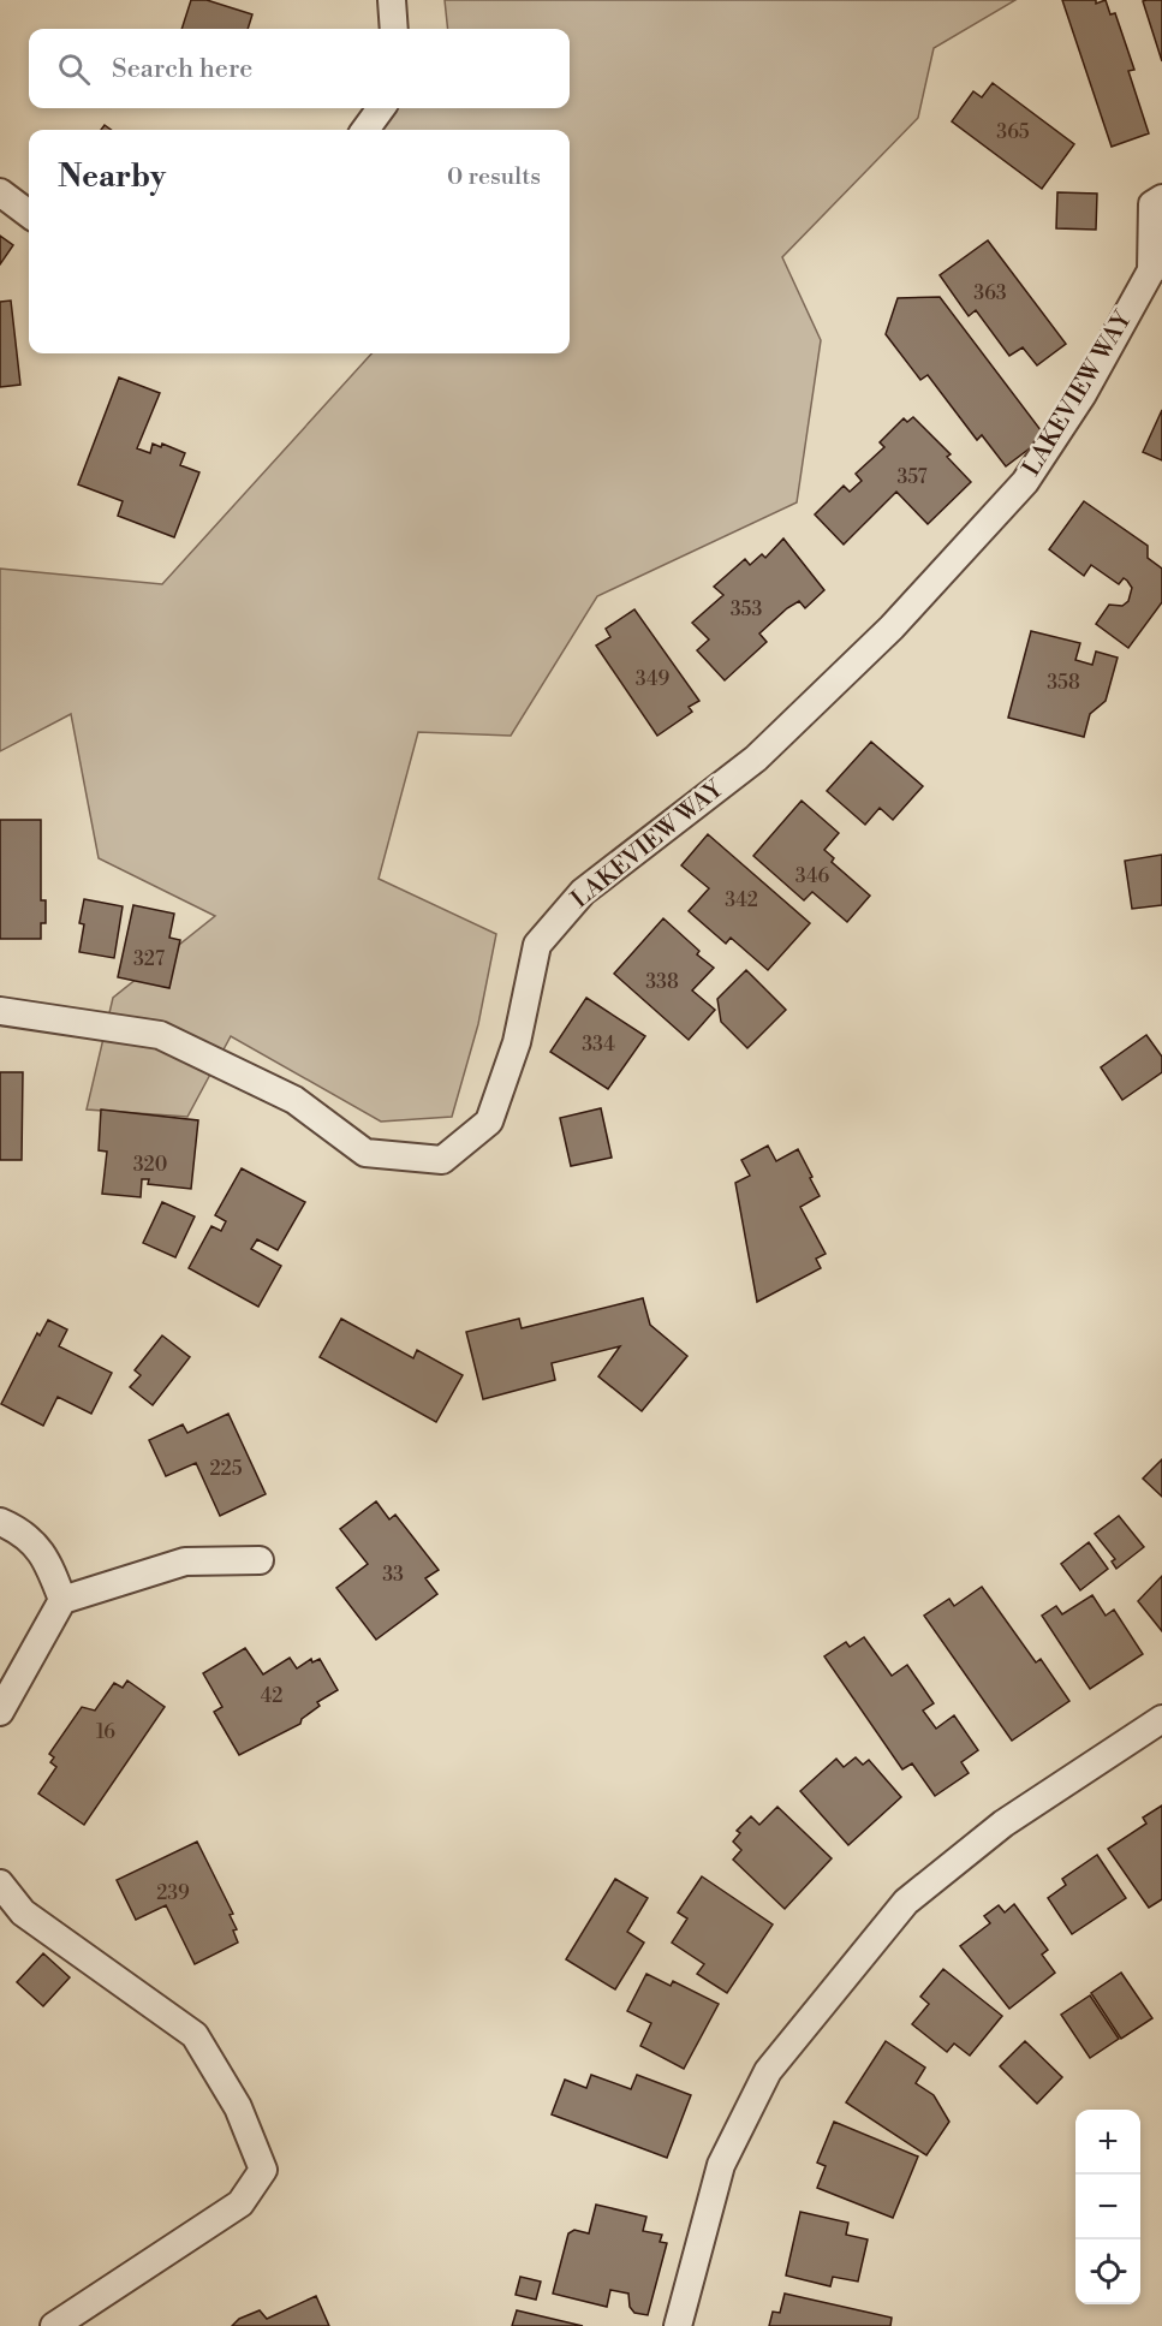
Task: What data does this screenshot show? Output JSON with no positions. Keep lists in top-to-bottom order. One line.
{"streets":{"street":["LAKEVIEW WAY"]},"house_numbers":["365","363","357","353","349","358","346","342","327","338","334","320","225","33","42","16","239"],"page":{"search":"Search here","heading":["Nearby","0 results"],"map_buttons":["+","−"]}}
